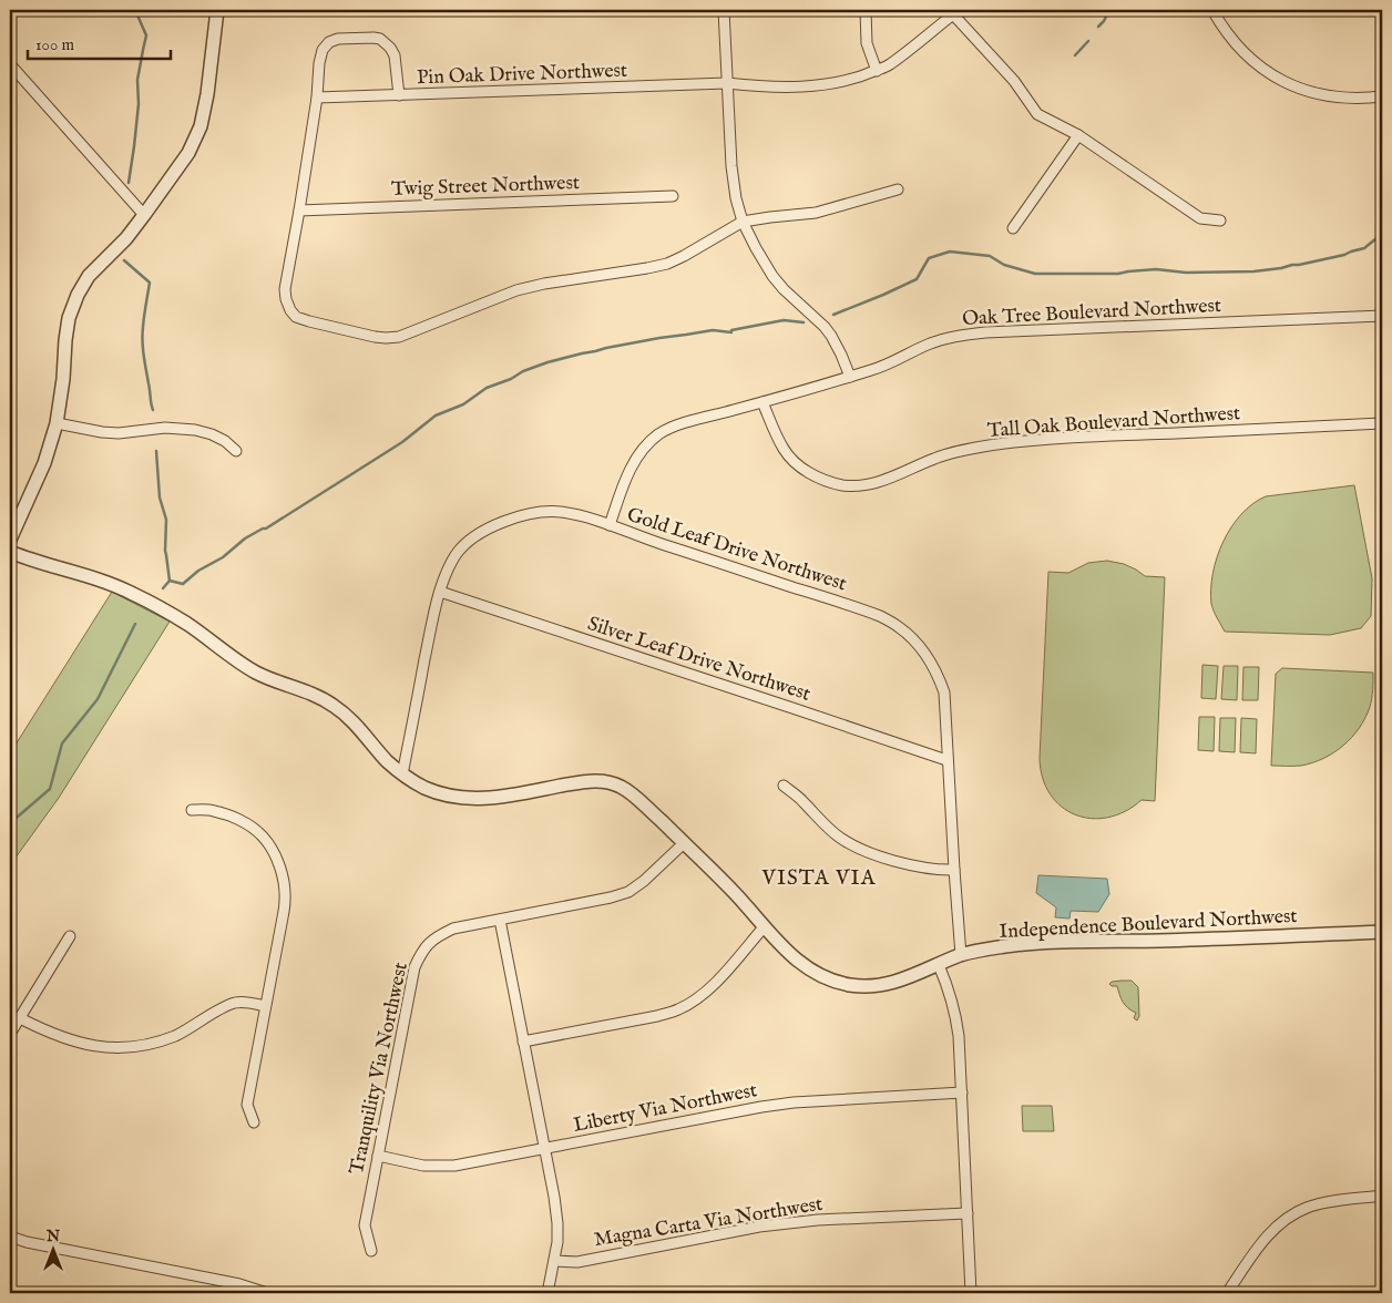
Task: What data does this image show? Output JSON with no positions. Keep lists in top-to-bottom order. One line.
{"streets":{"street":["Pin Oak Drive Northwest","Twig Street Northwest","Oak Tree Boulevard Northwest","Tall Oak Boulevard Northwest","Gold Leaf Drive Northwest","Silver Leaf Drive Northwest","Independence Boulevard Northwest","Tranquility Via Northwest","Liberty Via Northwest","Magna Carta Via Northwest"]},"crossings":[["Oak Tree Boulevard Northwest","Tall Oak Boulevard Northwest"],["Oak Tree Boulevard Northwest","Gold Leaf Drive Northwest"],["Gold Leaf Drive Northwest","Silver Leaf Drive Northwest"],["Gold Leaf Drive Northwest","Independence Boulevard Northwest"],["Independence Boulevard Northwest","Tranquility Via Northwest"],["Tranquility Via Northwest","Liberty Via Northwest"]],"districts":["VISTA VIA"],"scale_bar":"100 m","north":"top"}
